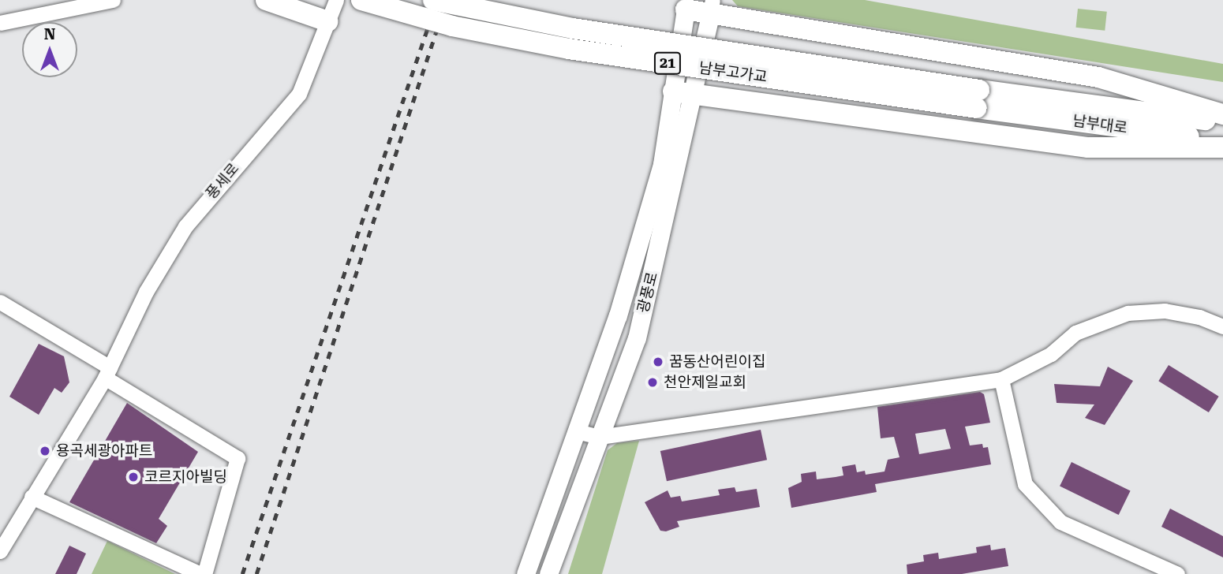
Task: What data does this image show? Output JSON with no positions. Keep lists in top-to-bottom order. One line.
{"streets":{"highway":["21","남부고가교","남부대로"],"main road":["광풍로"],"street":["풍세로"]},"crossings":[["남부고가교","남부대로"]],"places":["꿈동산어린이집","천안제일교회","용곡세광아파트","코르지아빌딩"],"north":"top"}
